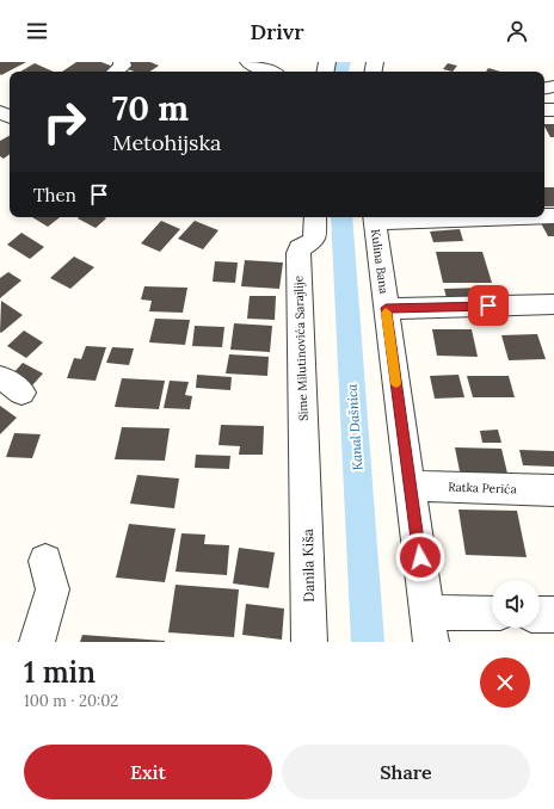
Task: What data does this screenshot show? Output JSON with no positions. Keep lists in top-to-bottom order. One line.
{"streets":{"street":["Kulina Bana","Sime Milutinovića Sarajlije","Ratka Perića","Danila Kiša"]},"crossings":[["Kulina Bana","Ratka Perića"],["Sime Milutinovića Sarajlije","Danila Kiša"]],"water":["Kanal Dašnica"],"page":{"header":"Drivr","turn":["70 m","Metohijska"],"then":"Then","heading":["1 min","100 m · 20:02"],"buttons":["Exit","Share"]}}
